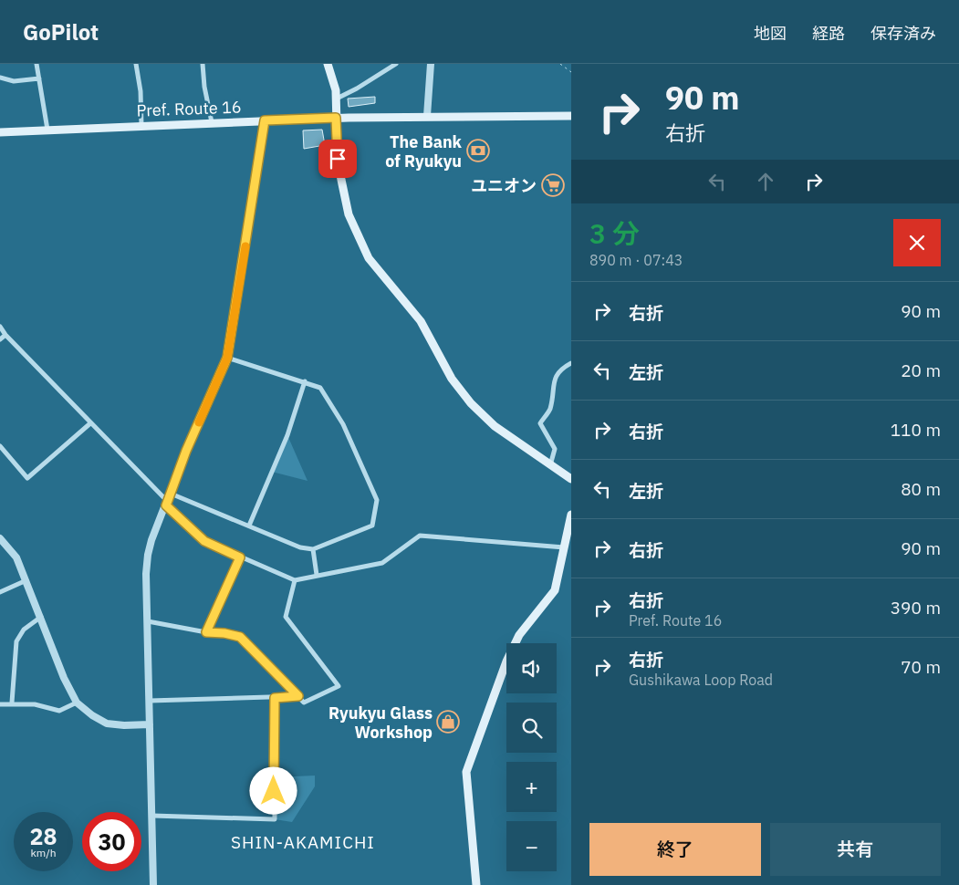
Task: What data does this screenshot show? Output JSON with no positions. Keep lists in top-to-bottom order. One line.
{"streets":{"main road":["Pref. Route 16"]},"districts":["SHIN-AKAMICHI"],"places":{"bank":["The Bank of Ryukyu"],"supermarket":["ユニオン"],"shop":["Ryukyu Glass Workshop"]},"page":{"header":"GoPilot","nav":["地図","経路","保存済み"],"turn":["90 m","右折"],"heading":["3 分","890 m · 07:43"],"list":[{"name":"右折","value":"90 m"},{"name":"左折","value":"20 m"},{"name":"右折","value":"110 m"},{"name":"左折","value":"80 m"},{"name":"右折","value":"90 m"},{"name":"右折","note":"Pref. Route 16","value":"390 m"},{"name":"右折","note":"Gushikawa Loop Road","value":"70 m"}],"map_buttons":["+","−"],"speed":"28 km/h","limit":"30","buttons":["終了","共有"]}}
